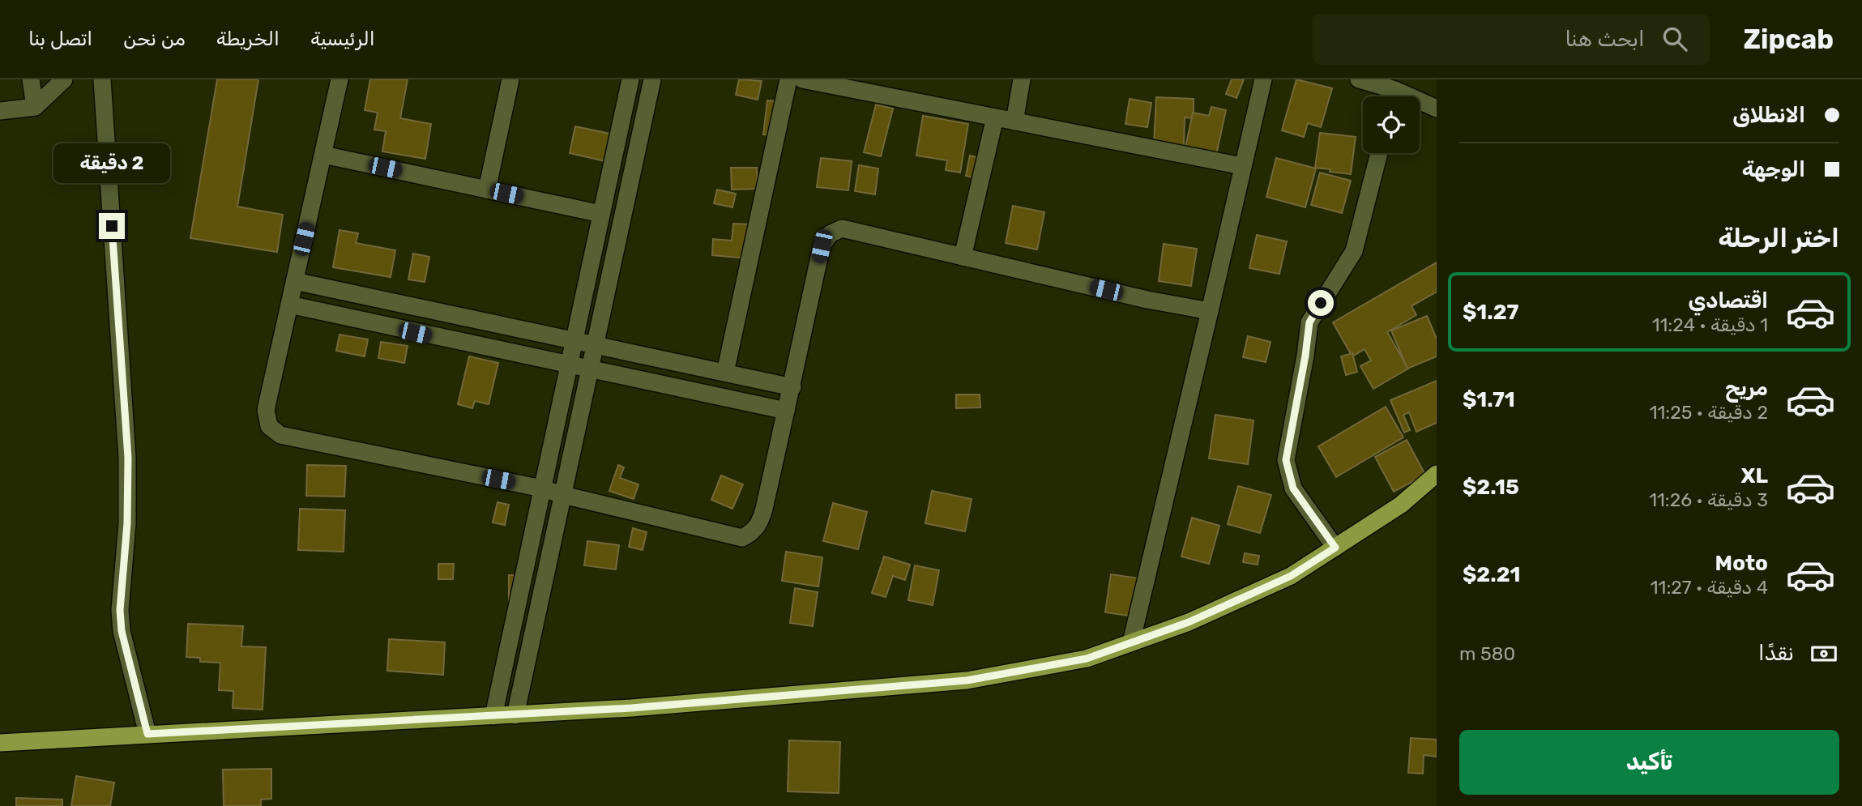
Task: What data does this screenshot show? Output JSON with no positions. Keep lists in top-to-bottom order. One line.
{"page":{"header":"Zipcab","search":"ابحث هنا","nav":["الرئيسية","الخريطة","من نحن","اتصل بنا"],"banner":["الانطلاق","الوجهة"],"bubble":"2 دقيقة","heading":"اختر الرحلة","list":[{"name":"اقتصادي","note":"1 دقيقة · 11:24","value":"$1.27"},{"name":"مريح","note":"2 دقيقة · 11:25","value":"$1.71"},{"name":"XL","note":"3 دقيقة · 11:26","value":"$2.15"},{"name":"Moto","note":"4 دقيقة · 11:27","value":"$2.21"}],"pay":["نقدًا","580 m"],"buttons":"تأكيد"}}
